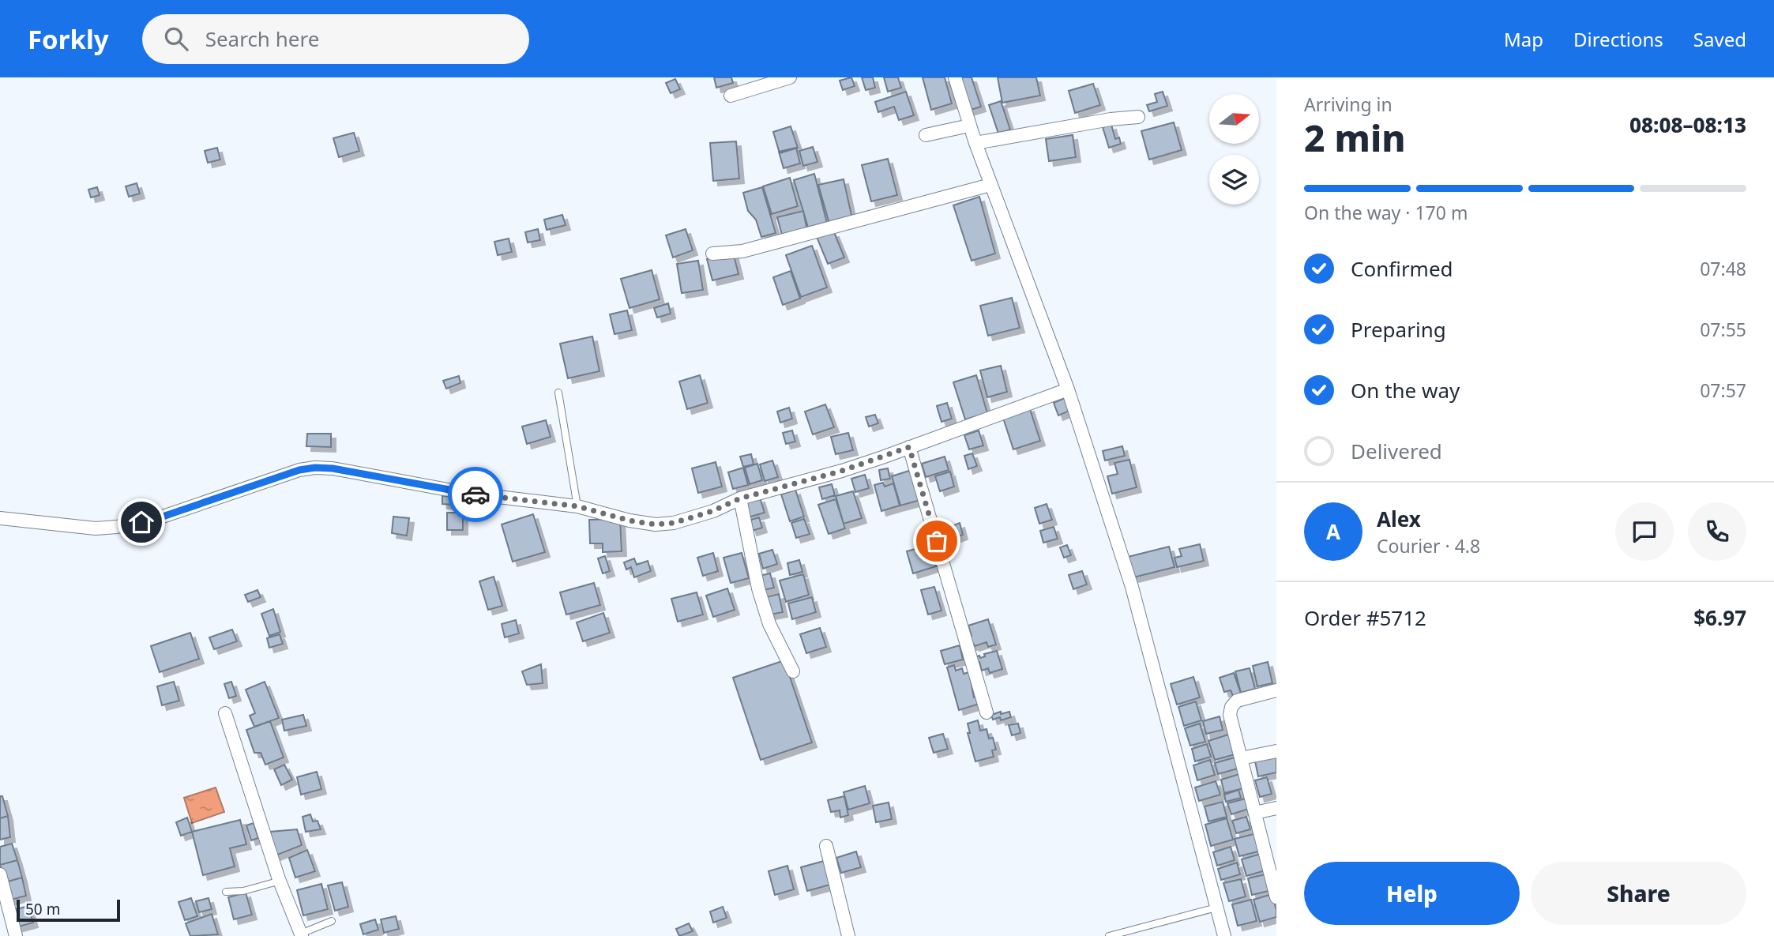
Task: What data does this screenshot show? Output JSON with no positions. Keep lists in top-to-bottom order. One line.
{"scale_bar":"50 m","north":"right","page":{"header":"Forkly","search":"Search here","nav":["Map","Directions","Saved"],"heading":["2 min","Arriving in","08:08–08:13"],"panel":["Alex","Courier · 4.8","Order #5712","$6.97"],"bar":"On the way · 170 m","list":[["Confirmed","07:48"],["Preparing","07:55"],["On the way","07:57"],"Delivered"],"round":"A","buttons":["Help","Share"],"scale":"50 m"}}
